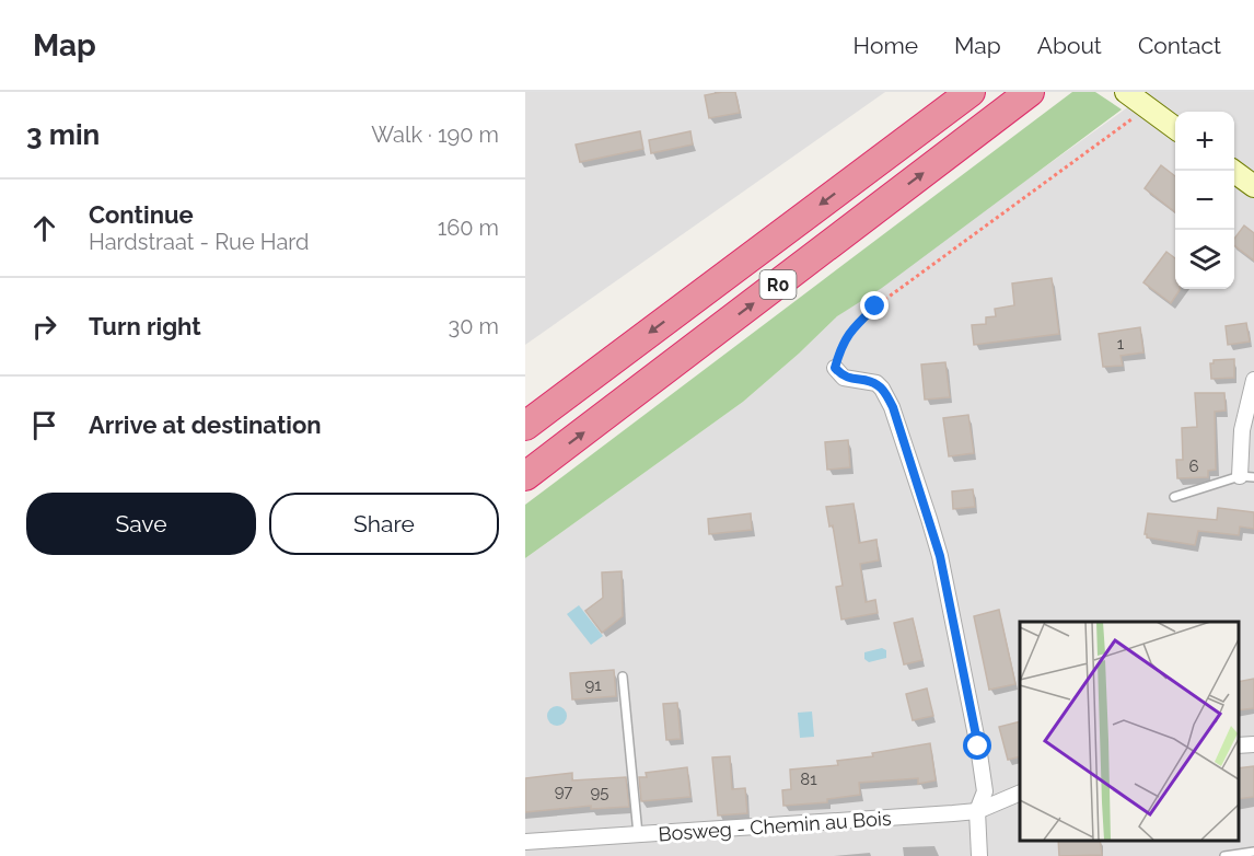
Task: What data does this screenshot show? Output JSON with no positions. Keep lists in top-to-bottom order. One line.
{"streets":{"highway":["R0"],"street":["Bosweg - Chemin au Bois"]},"house_numbers":["1","6","91","81","97","95"],"page":{"header":"Map","nav":["Home","Map","About","Contact"],"heading":["3 min","Walk · 190 m"],"map_buttons":["+","−"],"list":[["Continue","Hardstraat - Rue Hard","160 m"],["Turn right","30 m"],"Arrive at destination"],"buttons":["Save","Share"]}}
